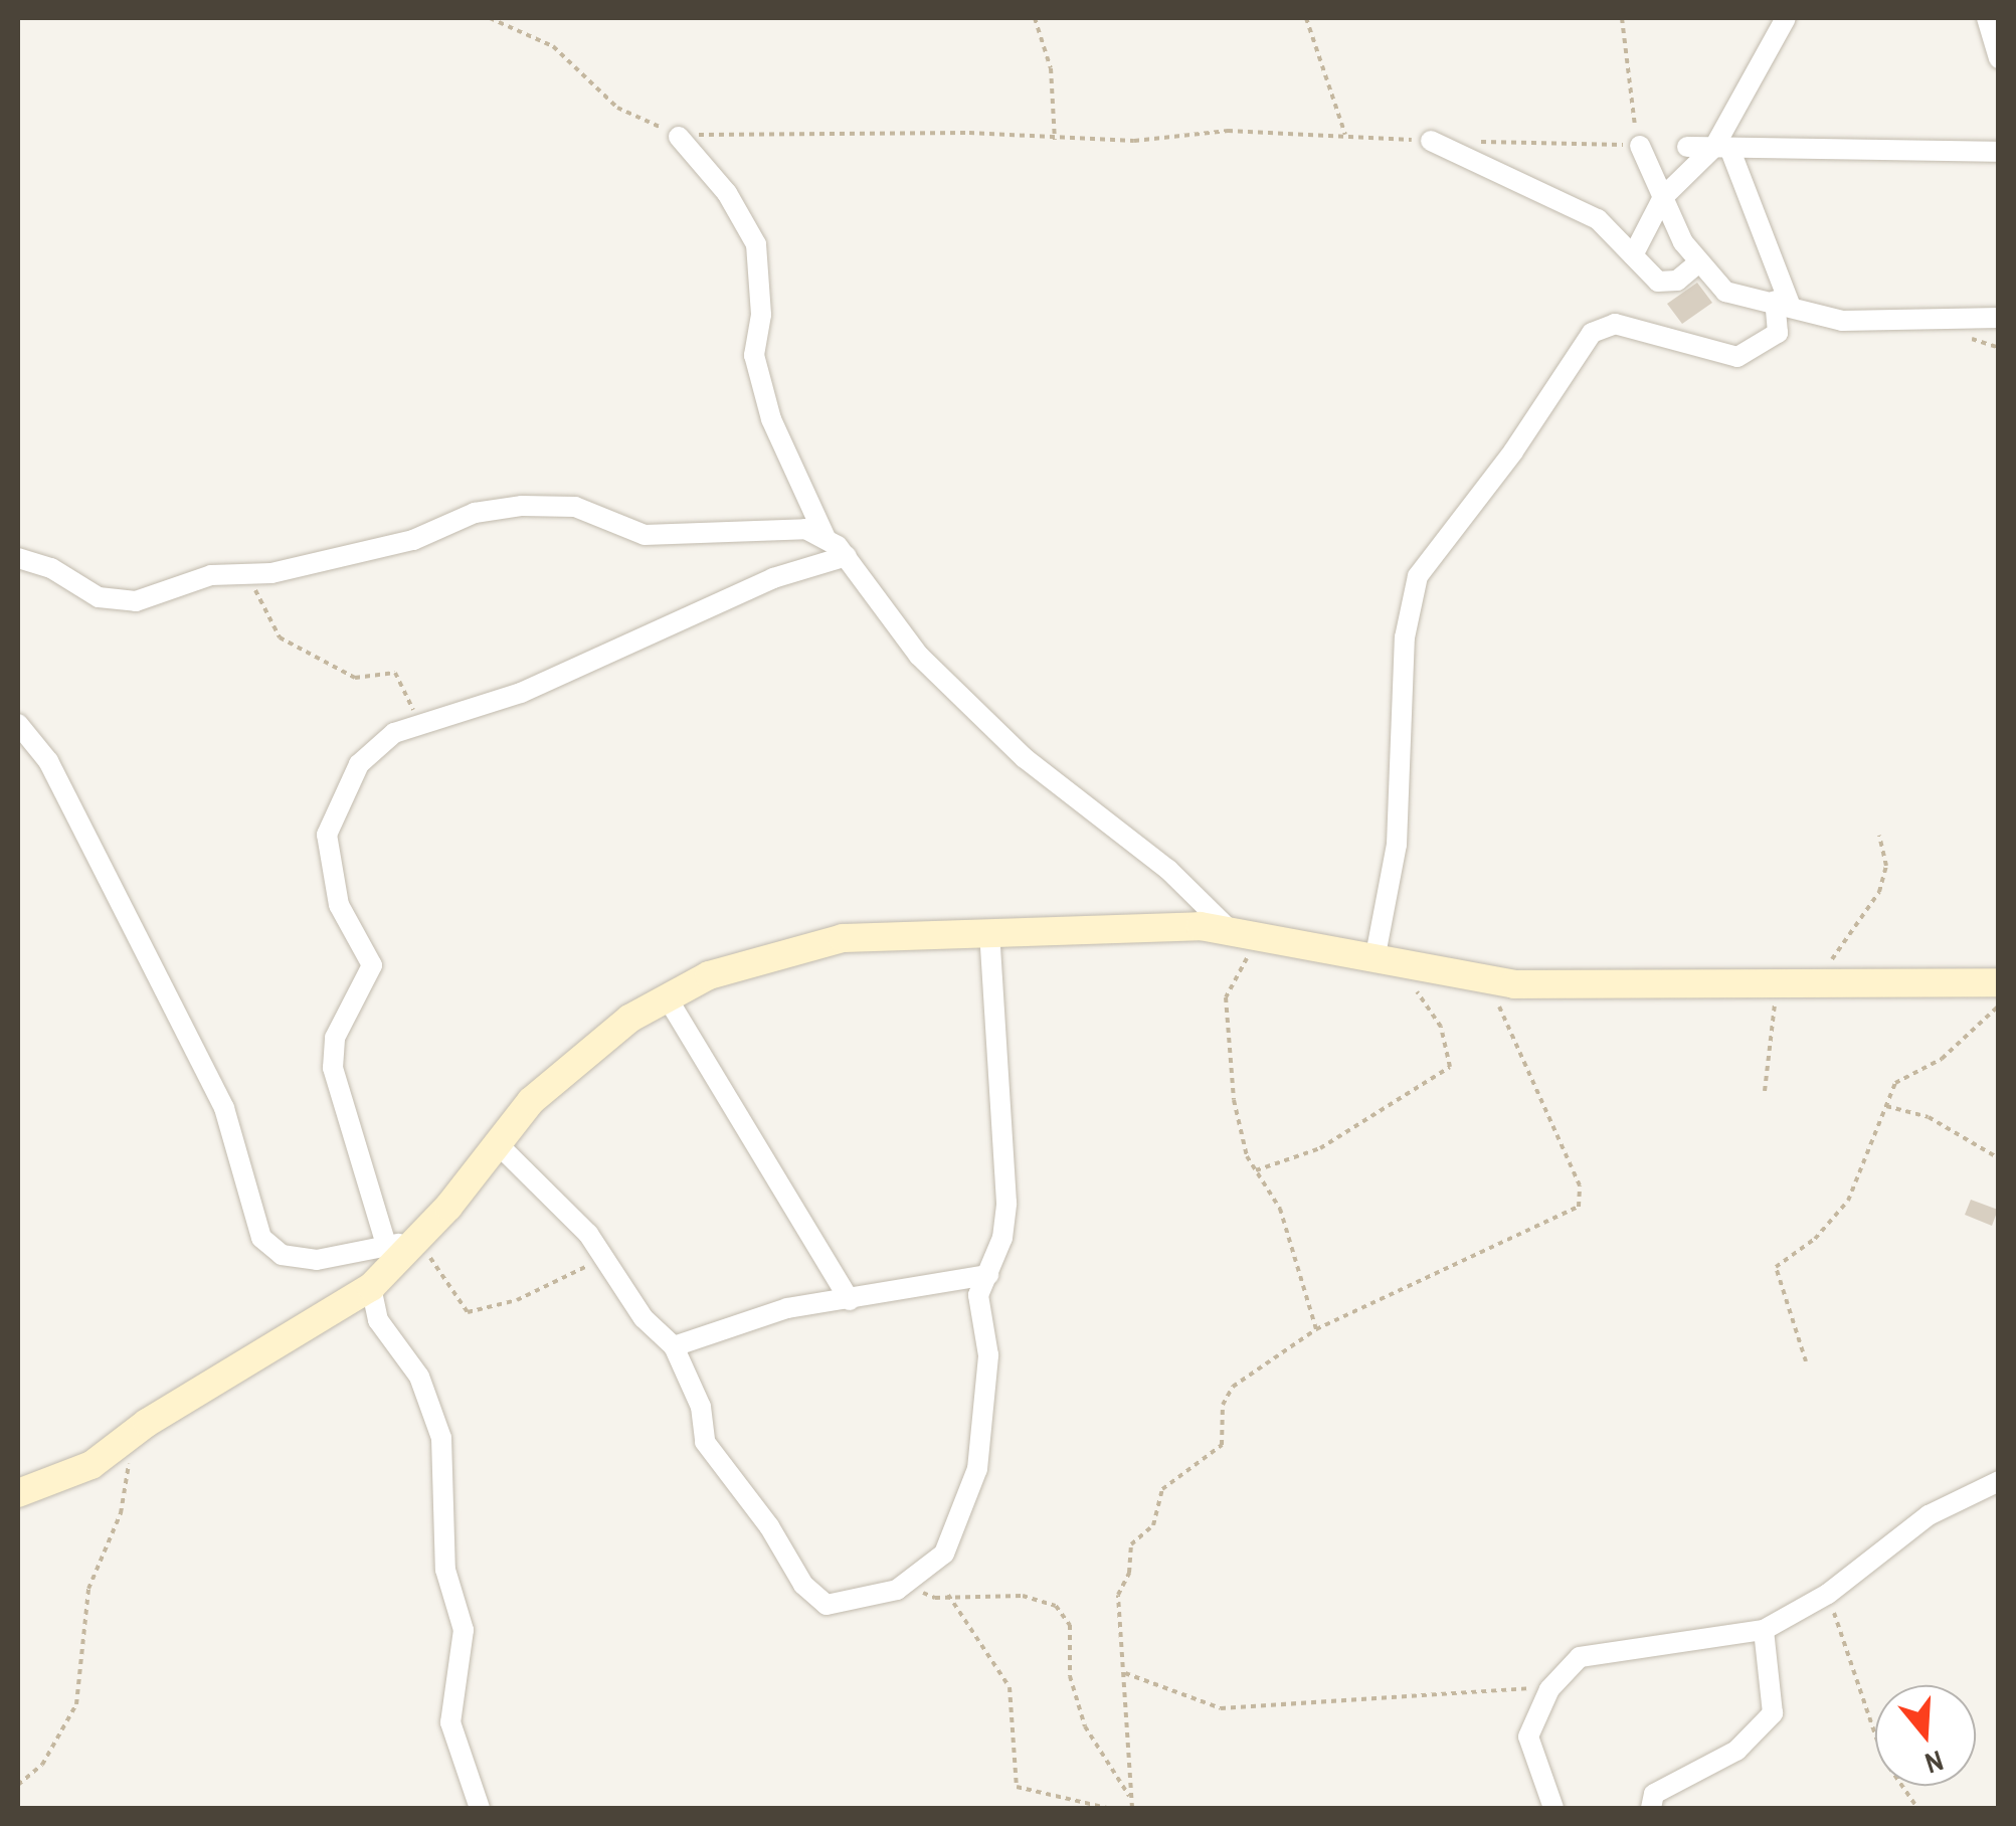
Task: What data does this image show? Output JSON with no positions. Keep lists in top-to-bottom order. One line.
{"north":"bottom"}
